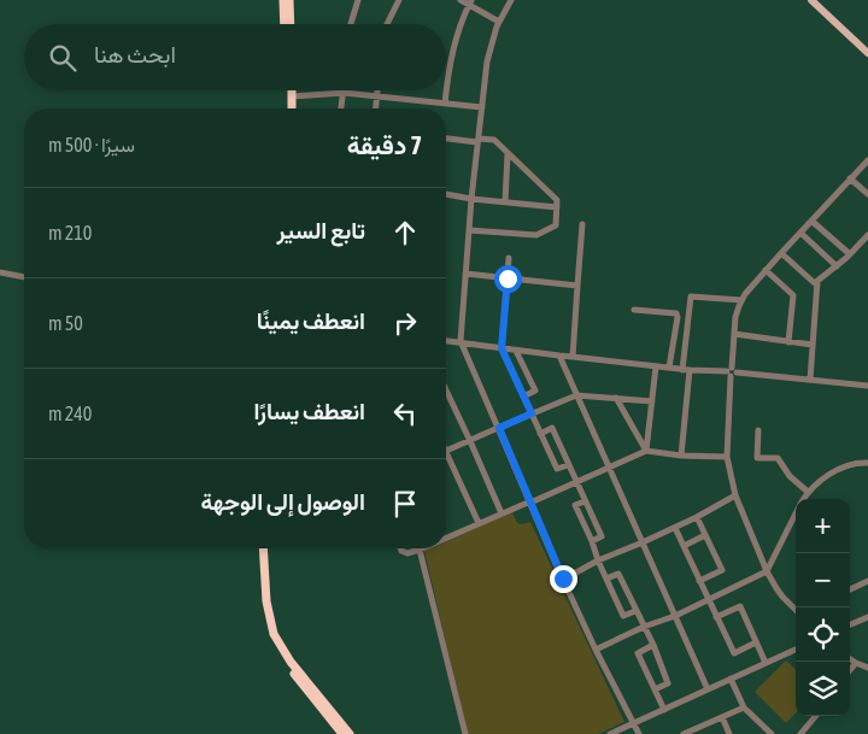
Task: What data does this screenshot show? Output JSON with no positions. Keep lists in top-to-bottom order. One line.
{"page":{"search":"ابحث هنا","heading":["7 دقيقة","سيرًا · 500 m"],"list":[["تابع السير","210 m"],["انعطف يمينًا","50 m"],["انعطف يسارًا","240 m"],"الوصول إلى الوجهة"],"map_buttons":["+","−"]}}
